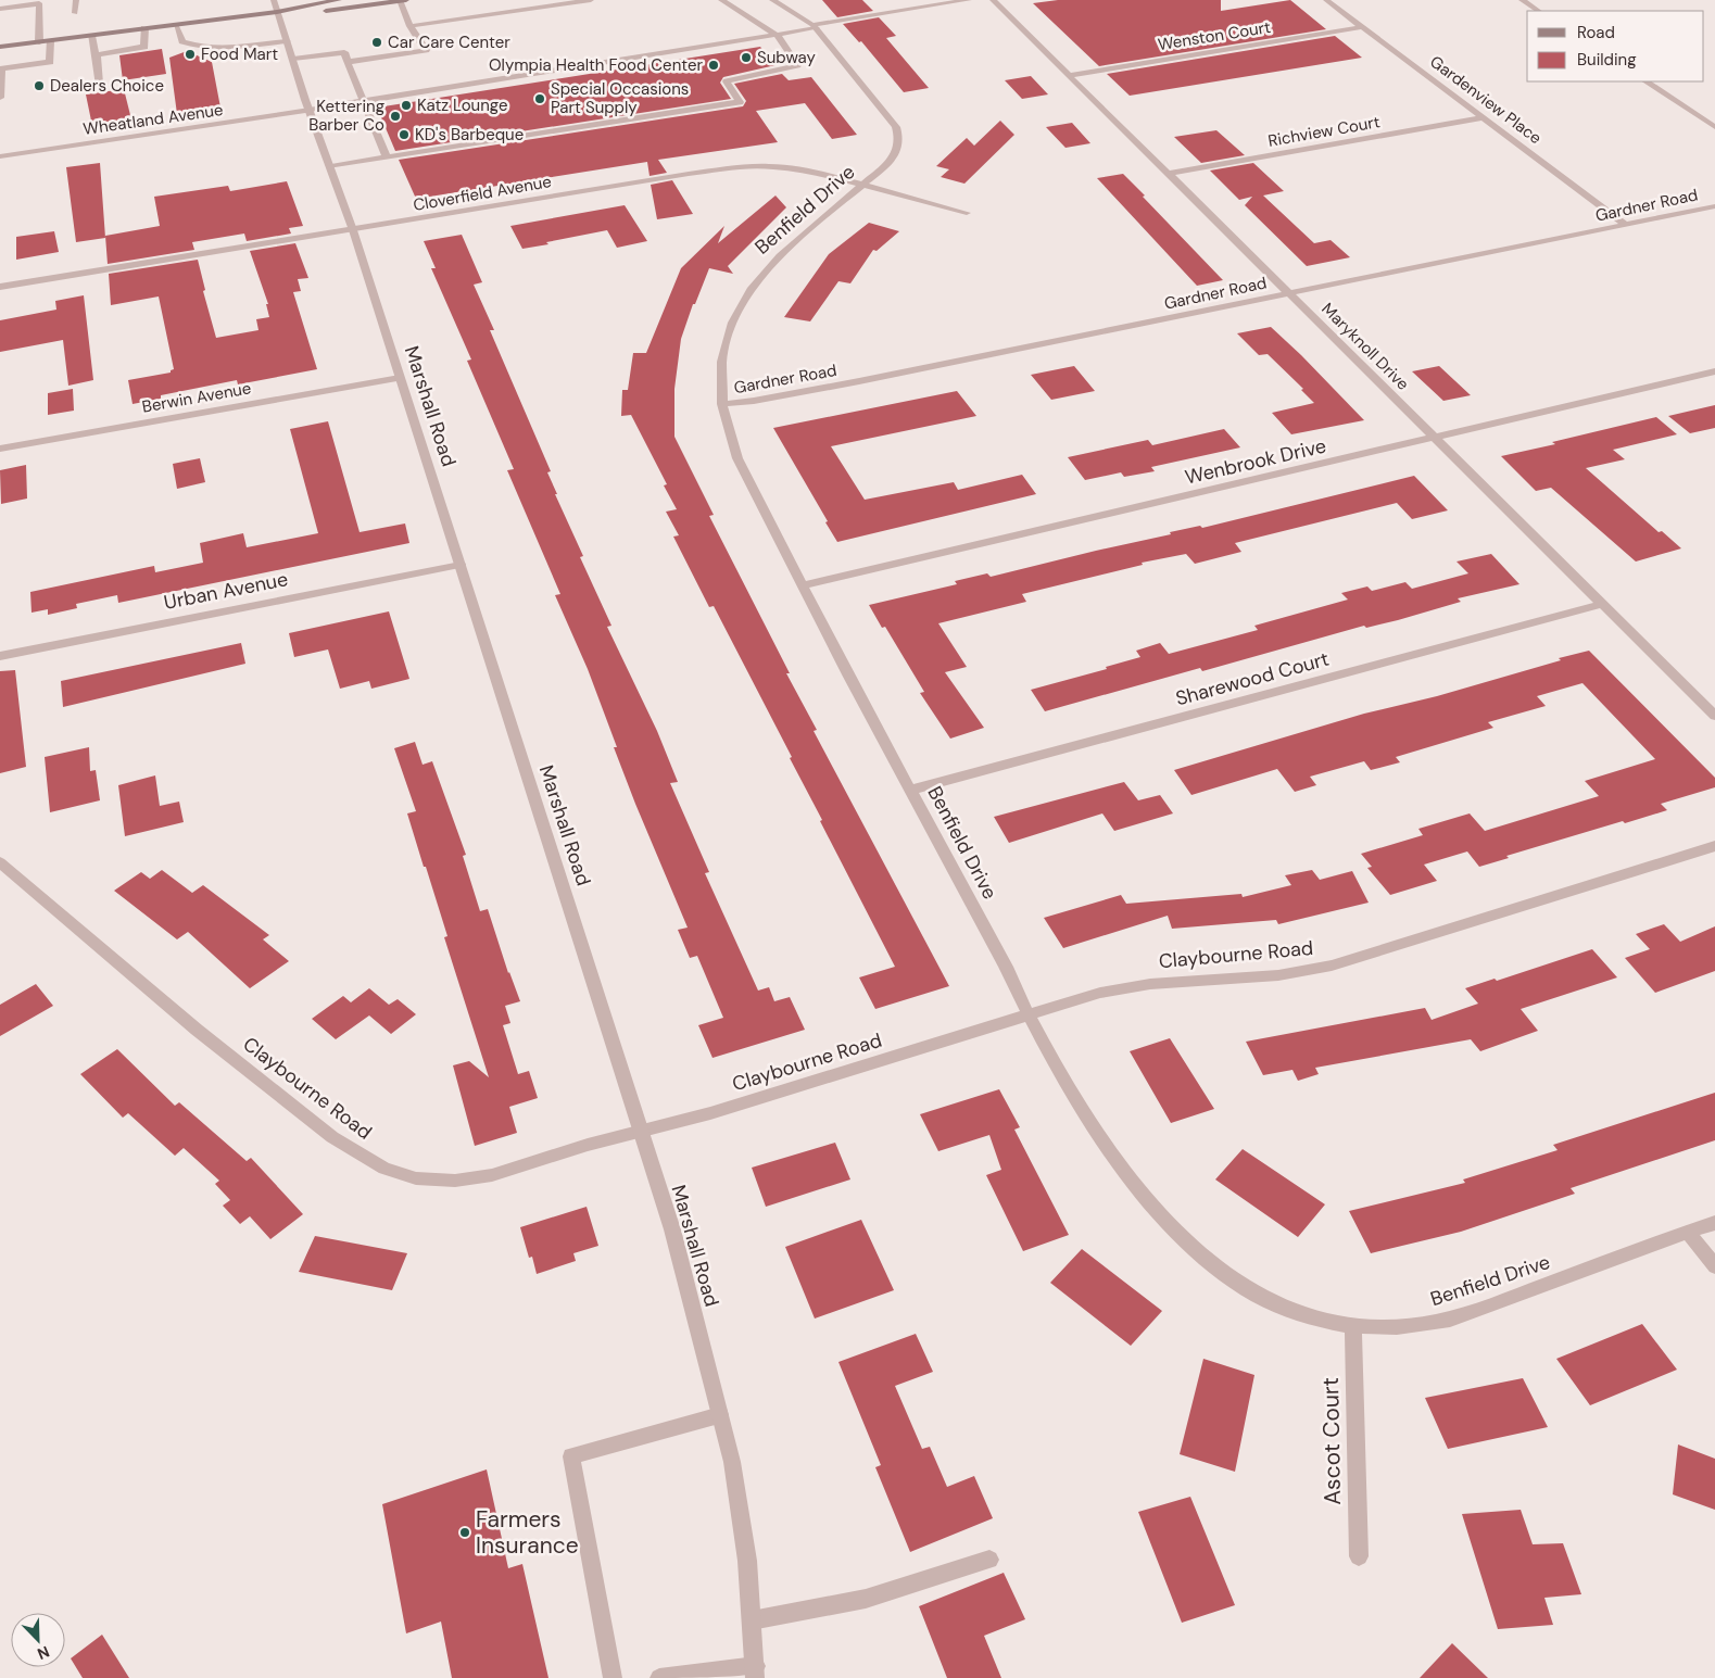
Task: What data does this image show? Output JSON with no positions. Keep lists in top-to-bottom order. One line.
{"streets":{"street":["Wenston Court","Gardenview Place","Wheatland Avenue","Richview Court","Cloverfield Avenue","Gardner Road","Benfield Drive","Maryknoll Drive","Berwin Avenue","Marshall Road","Wenbrook Drive","Urban Avenue","Sharewood Court","Claybourne Road","Ascot Court"]},"crossings":[["Wenston Court","Gardenview Place"],["Wenston Court","Maryknoll Drive"],["Gardenview Place","Richview Court"],["Gardenview Place","Gardner Road"],["Wheatland Avenue","Benfield Drive"],["Wheatland Avenue","Marshall Road"],["Richview Court","Maryknoll Drive"],["Cloverfield Avenue","Benfield Drive"],["Cloverfield Avenue","Marshall Road"],["Gardner Road","Benfield Drive"],["Gardner Road","Maryknoll Drive"],["Benfield Drive","Wenbrook Drive"],["Benfield Drive","Sharewood Court"],["Benfield Drive","Claybourne Road"],["Benfield Drive","Ascot Court"],["Maryknoll Drive","Wenbrook Drive"],["Maryknoll Drive","Sharewood Court"],["Berwin Avenue","Marshall Road"],["Marshall Road","Urban Avenue"],["Marshall Road","Claybourne Road"]],"places":["Car Care Center","Food Mart","Subway","Olympia Health Food Center","Dealers Choice","Special Occasions Part Supply","Katz Lounge","Kettering Barber Co","KD's Barbeque","Farmers Insurance"],"legend":["Road","Building"],"north":"bottom right"}
